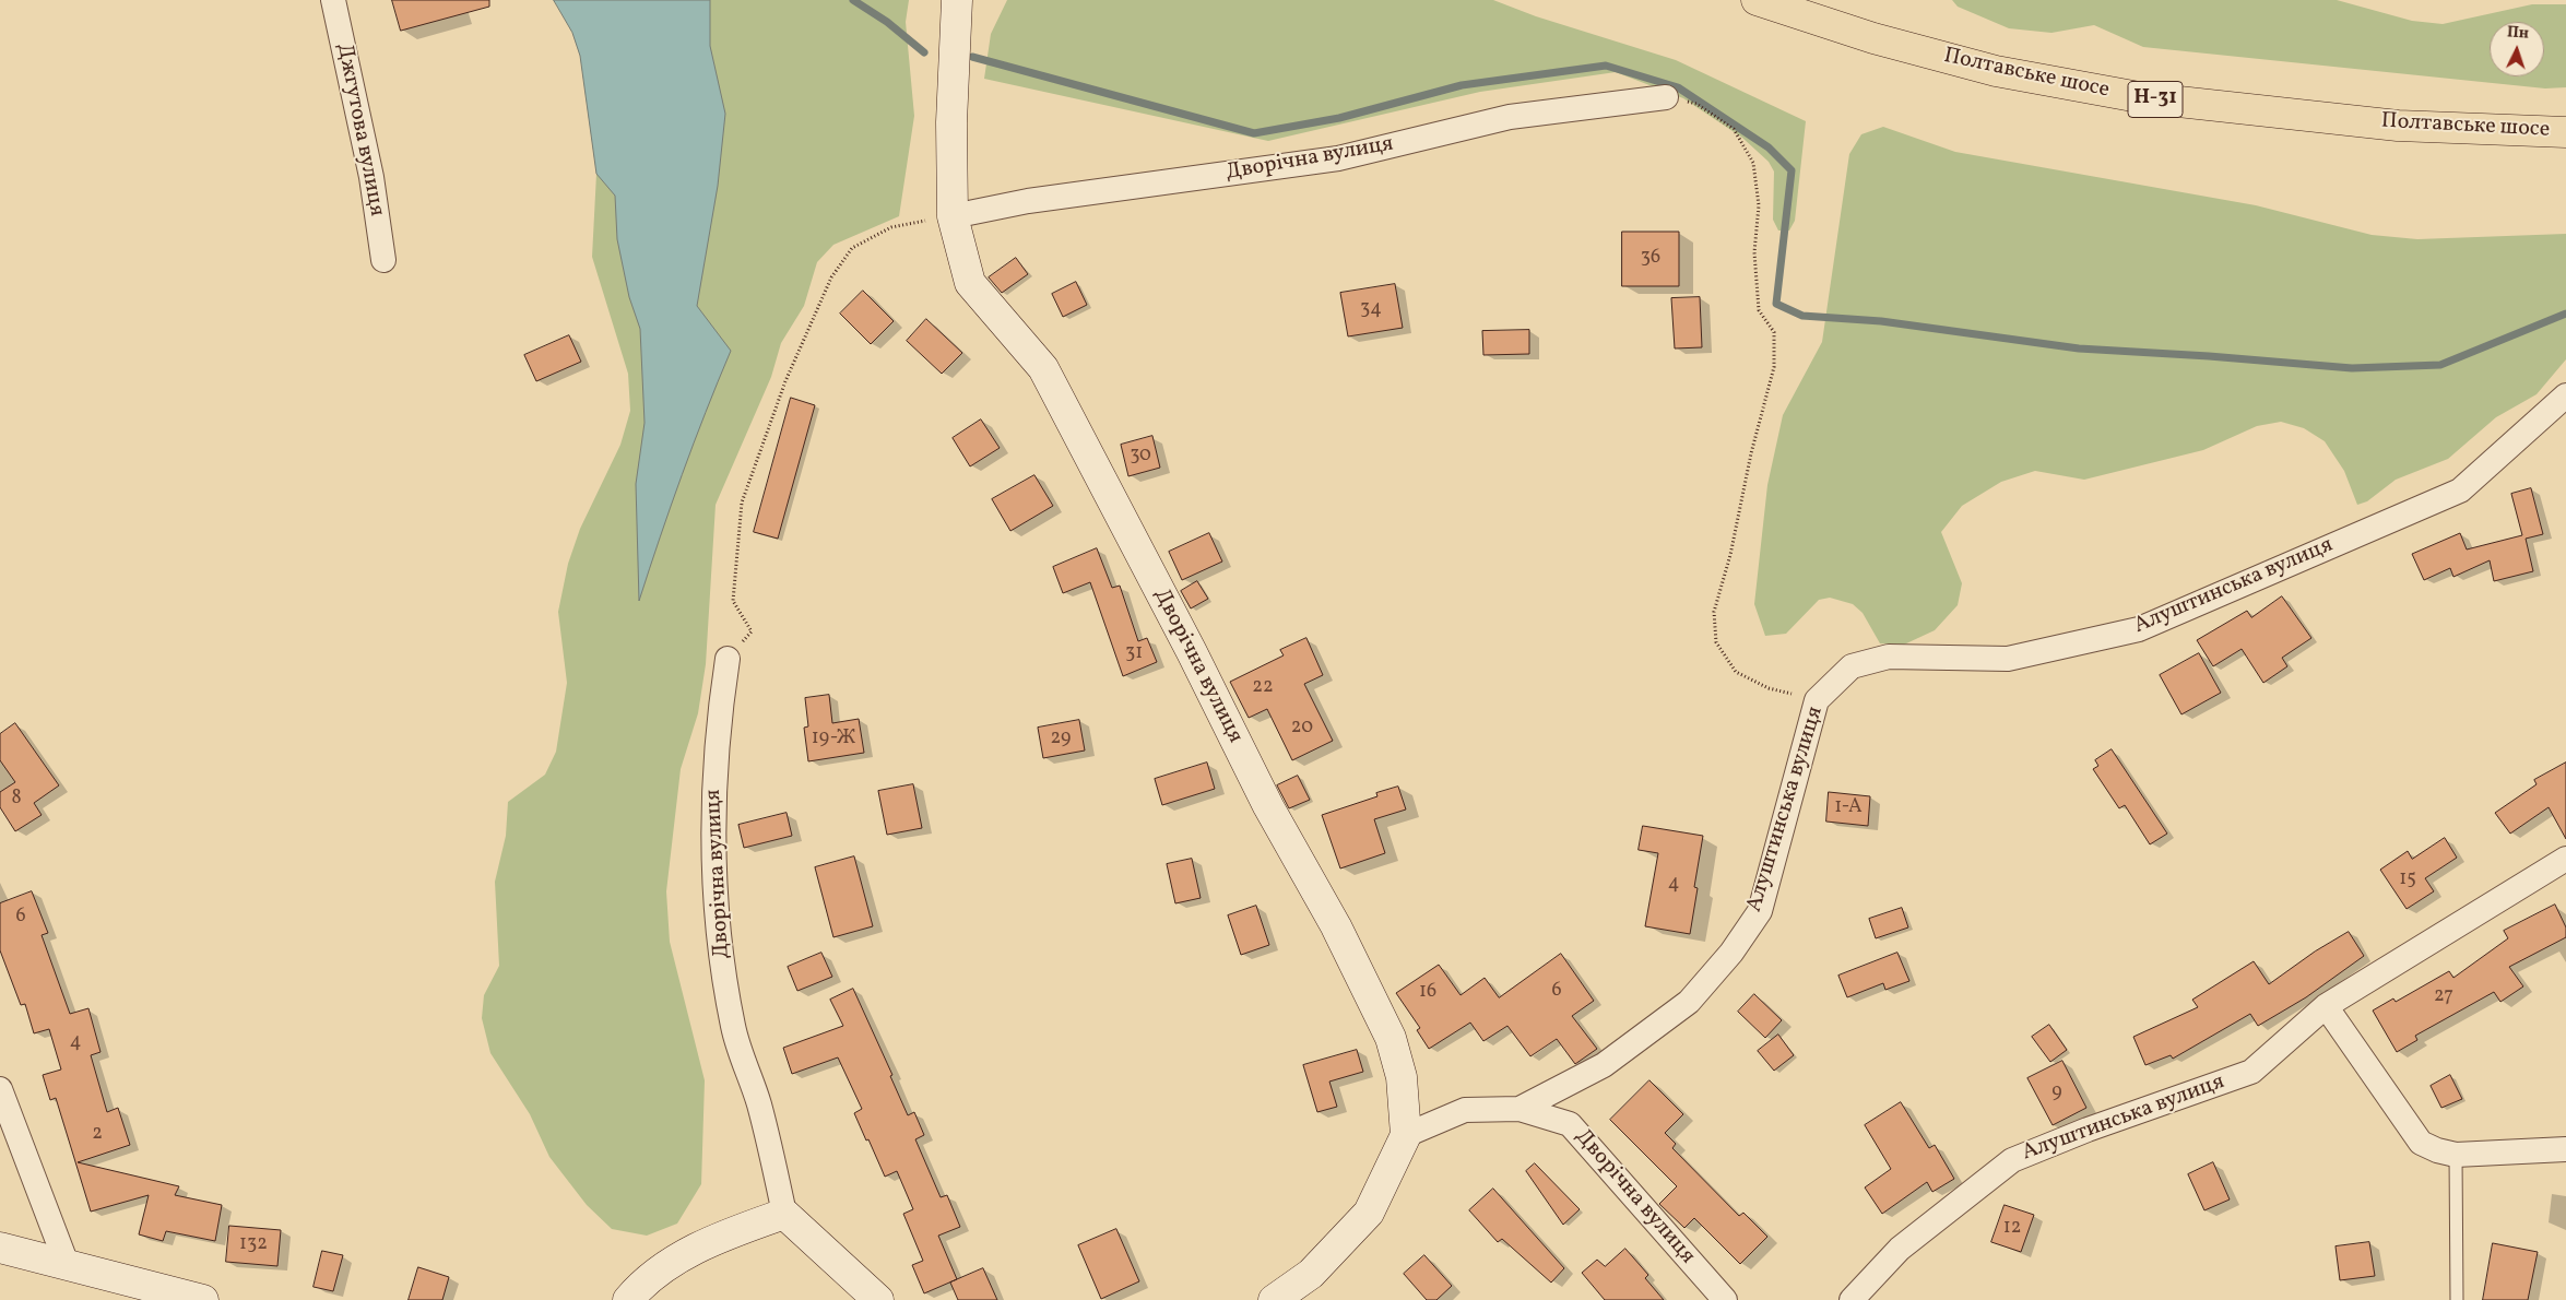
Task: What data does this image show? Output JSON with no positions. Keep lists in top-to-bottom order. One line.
{"streets":{"main road":["Полтавське шосе","Н-31"],"street":["Джгутова вулиця","Дворічна вулиця","Алуштинська вулиця"]},"crossings":[["Дворічна вулиця","Алуштинська вулиця"]],"house_numbers":["36","34","30","31","22","20","19-Ж","29","8","1-А","15","4","6","6","16","27","4","9","2","12","132"],"north":"top"}
